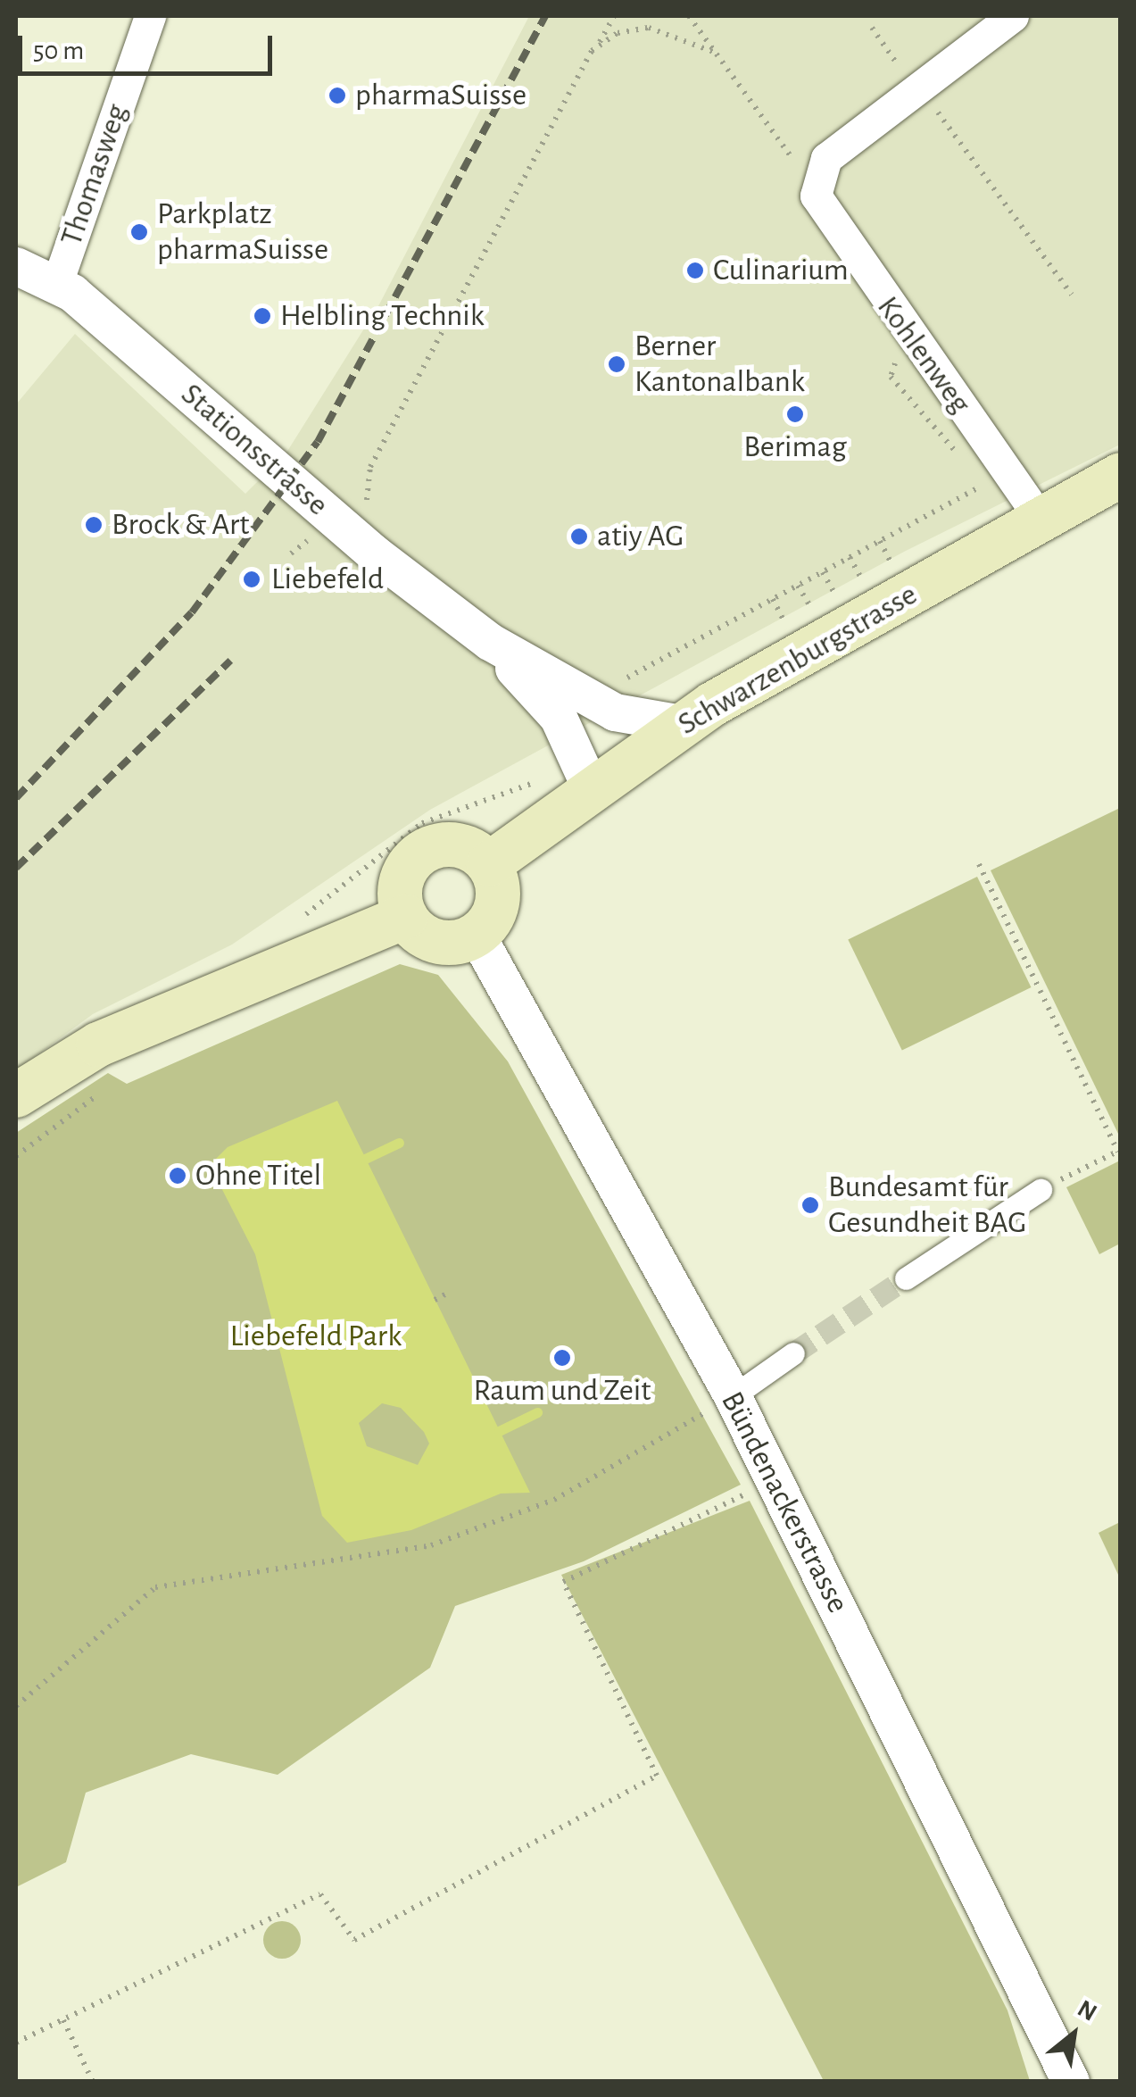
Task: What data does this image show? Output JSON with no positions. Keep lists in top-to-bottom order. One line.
{"streets":{"main road":["Schwarzenburgstrasse"],"street":["Thomasweg","Kohlenweg","Stationsstrasse","Bündenackerstrasse"]},"crossings":[["Thomasweg","Stationsstrasse"],["Kohlenweg","Schwarzenburgstrasse"],["Stationsstrasse","Schwarzenburgstrasse"],["Schwarzenburgstrasse","Bündenackerstrasse"]],"parks":["Liebefeld Park"],"places":["pharmaSuisse","Parkplatz pharmaSuisse","Culinarium","Helbling Technik","Berner Kantonalbank","Berimag","Brock & Art","atiy AG","Liebefeld","Ohne Titel","Bundesamt für Gesundheit BAG","Raum und Zeit"],"scale_bar":"50 m","north":"top right"}
